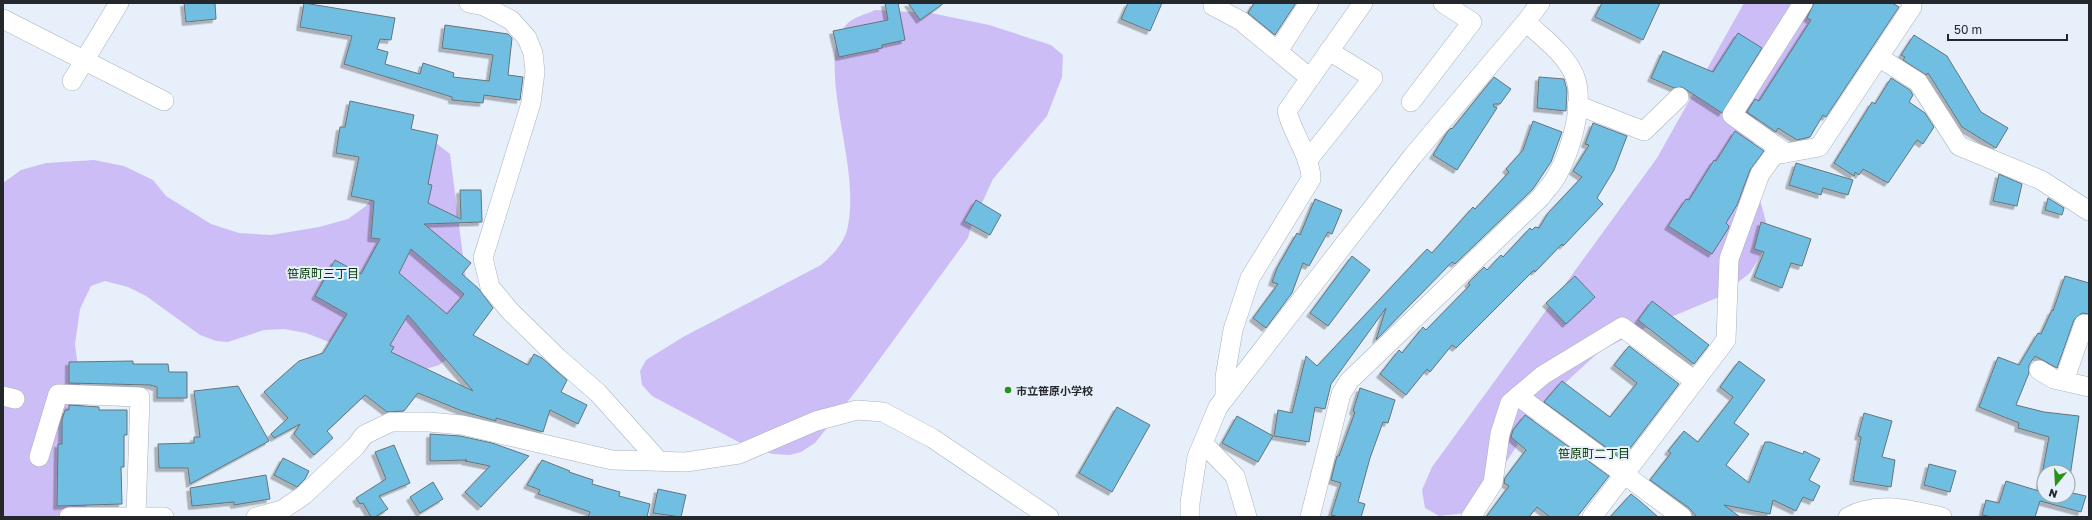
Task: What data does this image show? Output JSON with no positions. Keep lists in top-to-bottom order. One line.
{"districts":["笹原町三丁目","笹原町二丁目"],"places":["市立笹原小学校"],"scale_bar":"50 m","north":"bottom"}
